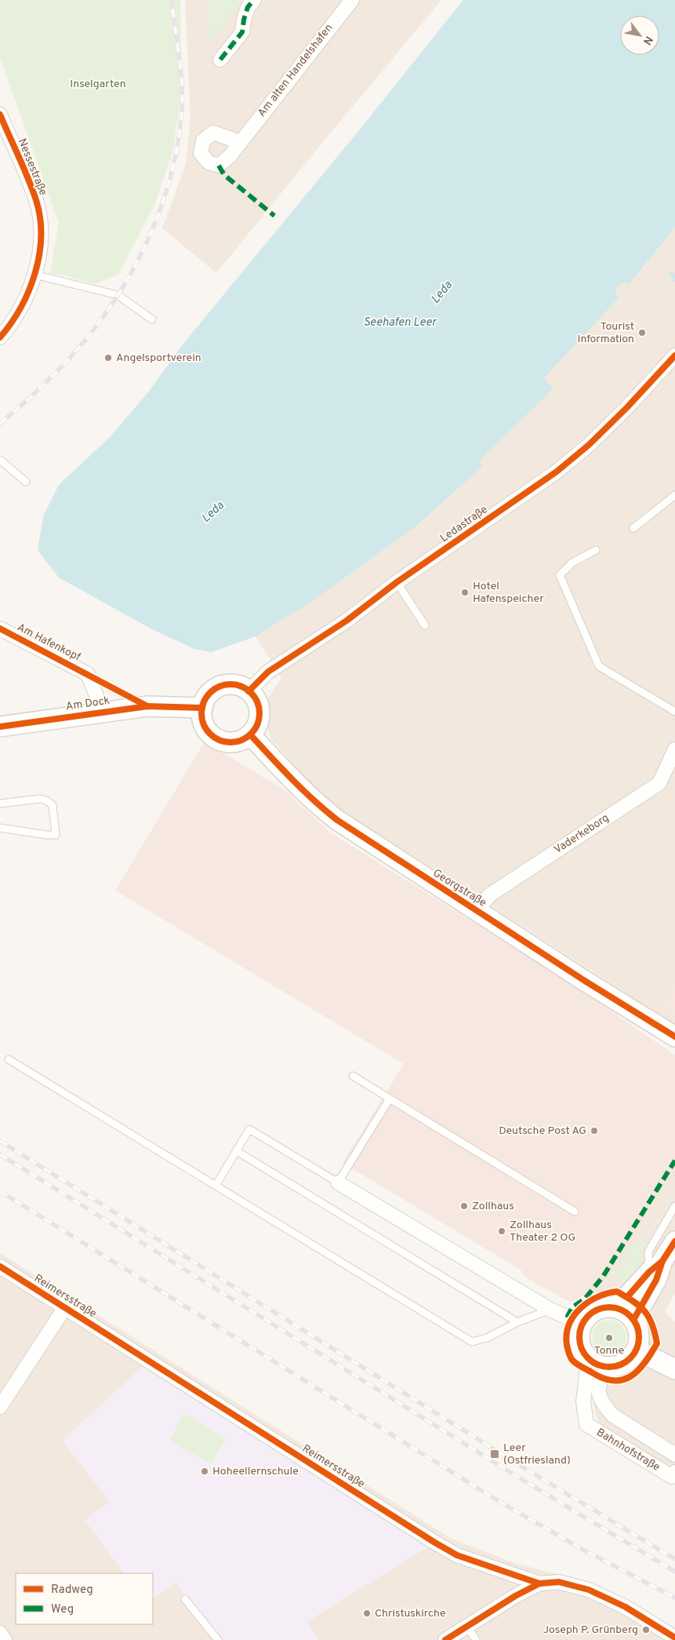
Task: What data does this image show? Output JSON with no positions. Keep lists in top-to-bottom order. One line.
{"streets":{"main road":["Am Dock","Georgstraße"],"street":["Am alten Handelshafen","Nessestraße","Ledastraße","Am Hafenkopf","Vaderkeborg","Reimersstraße","Bahnhofstraße"]},"crossings":[["Ledastraße","Am Dock"],["Ledastraße","Georgstraße"],["Am Hafenkopf","Am Dock"],["Am Dock","Georgstraße"],["Vaderkeborg","Georgstraße"]],"water":["Leda","Seehafen Leer"],"parks":["Inselgarten"],"places":{"other":["Tourist Information","Angelsportverein","Hotel Hafenspeicher","Deutsche Post AG","Zollhaus","Zollhaus Theater 2 OG","Tonne","Hoheellernschule","Christuskirche","Joseph P. Grünberg"],"transit":["Leer (Ostfriesland)"]},"legend":["Radweg","Weg"],"north":"bottom right"}
